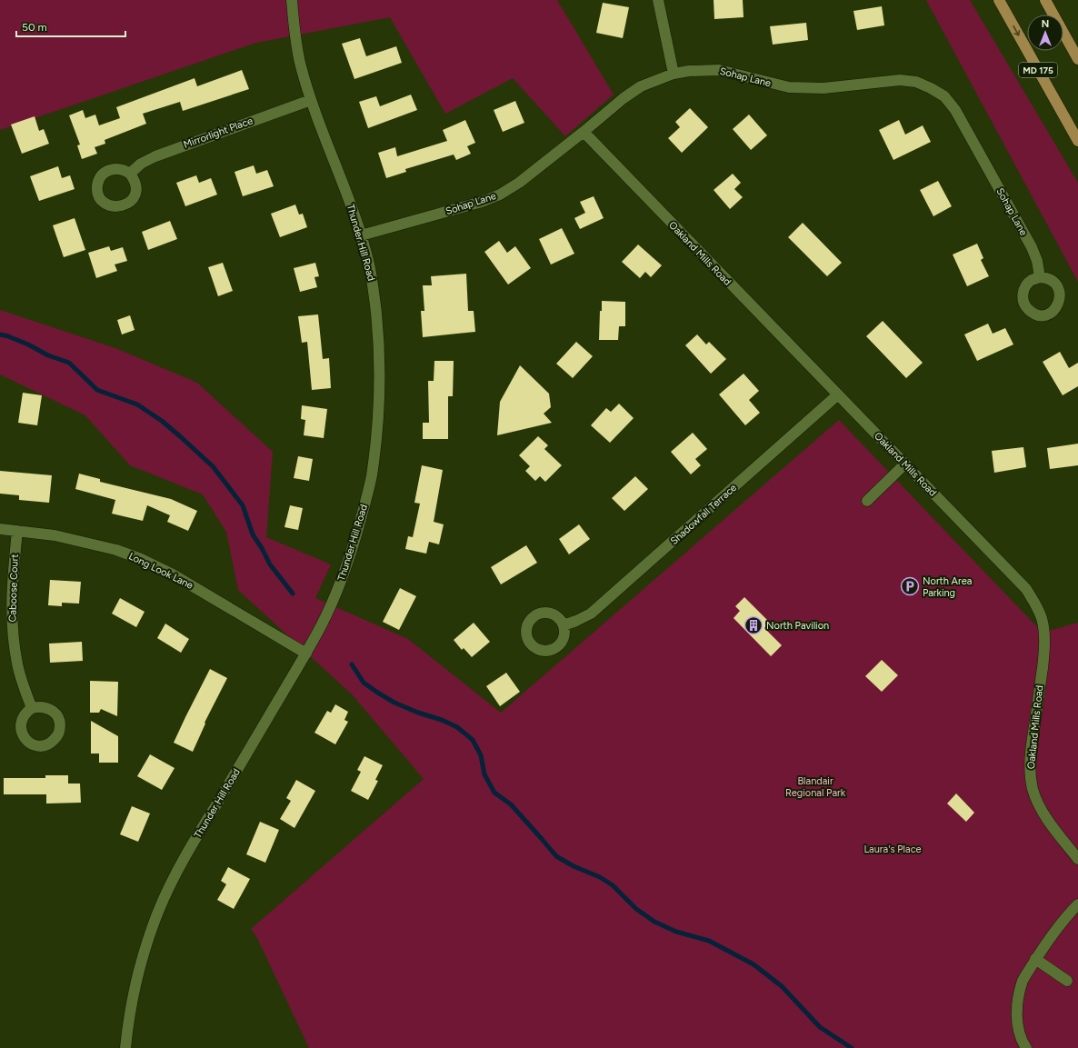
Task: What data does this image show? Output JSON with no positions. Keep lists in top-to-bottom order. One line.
{"streets":{"main road":["MD 175"],"street":["Sohap Lane","Mirrorlight Place","Thunder Hill Road","Oakland Mills Road","Shadowfall Terrace","Long Look Lane","Caboose Court"]},"crossings":[["Sohap Lane","Thunder Hill Road"],["Sohap Lane","Oakland Mills Road"],["Mirrorlight Place","Thunder Hill Road"],["Thunder Hill Road","Long Look Lane"],["Oakland Mills Road","Shadowfall Terrace"],["Long Look Lane","Caboose Court"]],"parks":["Blandair Regional Park","Laura's Place"],"places":{"parking":["North Area Parking"],"building":["North Pavilion"]},"scale_bar":"50 m","north":"top"}
